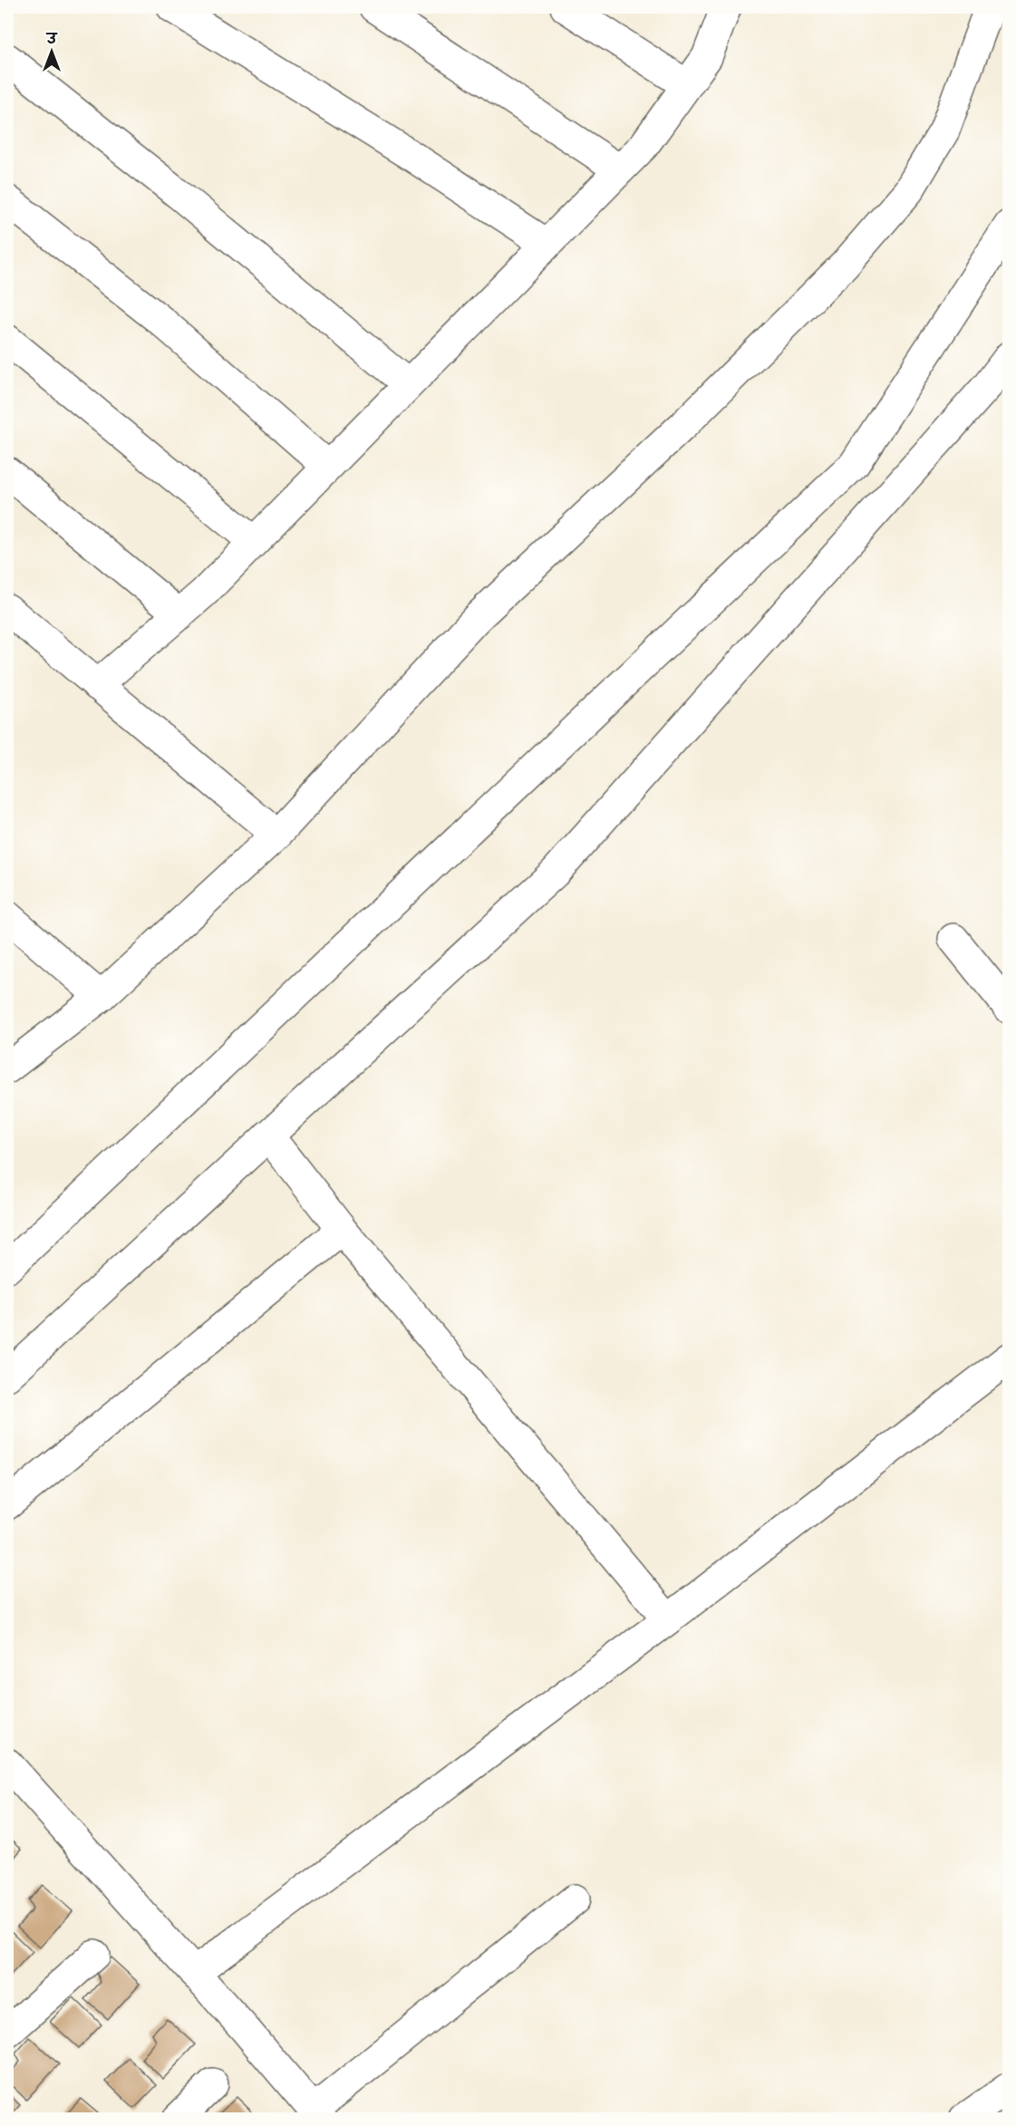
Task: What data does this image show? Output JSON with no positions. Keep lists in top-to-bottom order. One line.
{"north":"top"}
